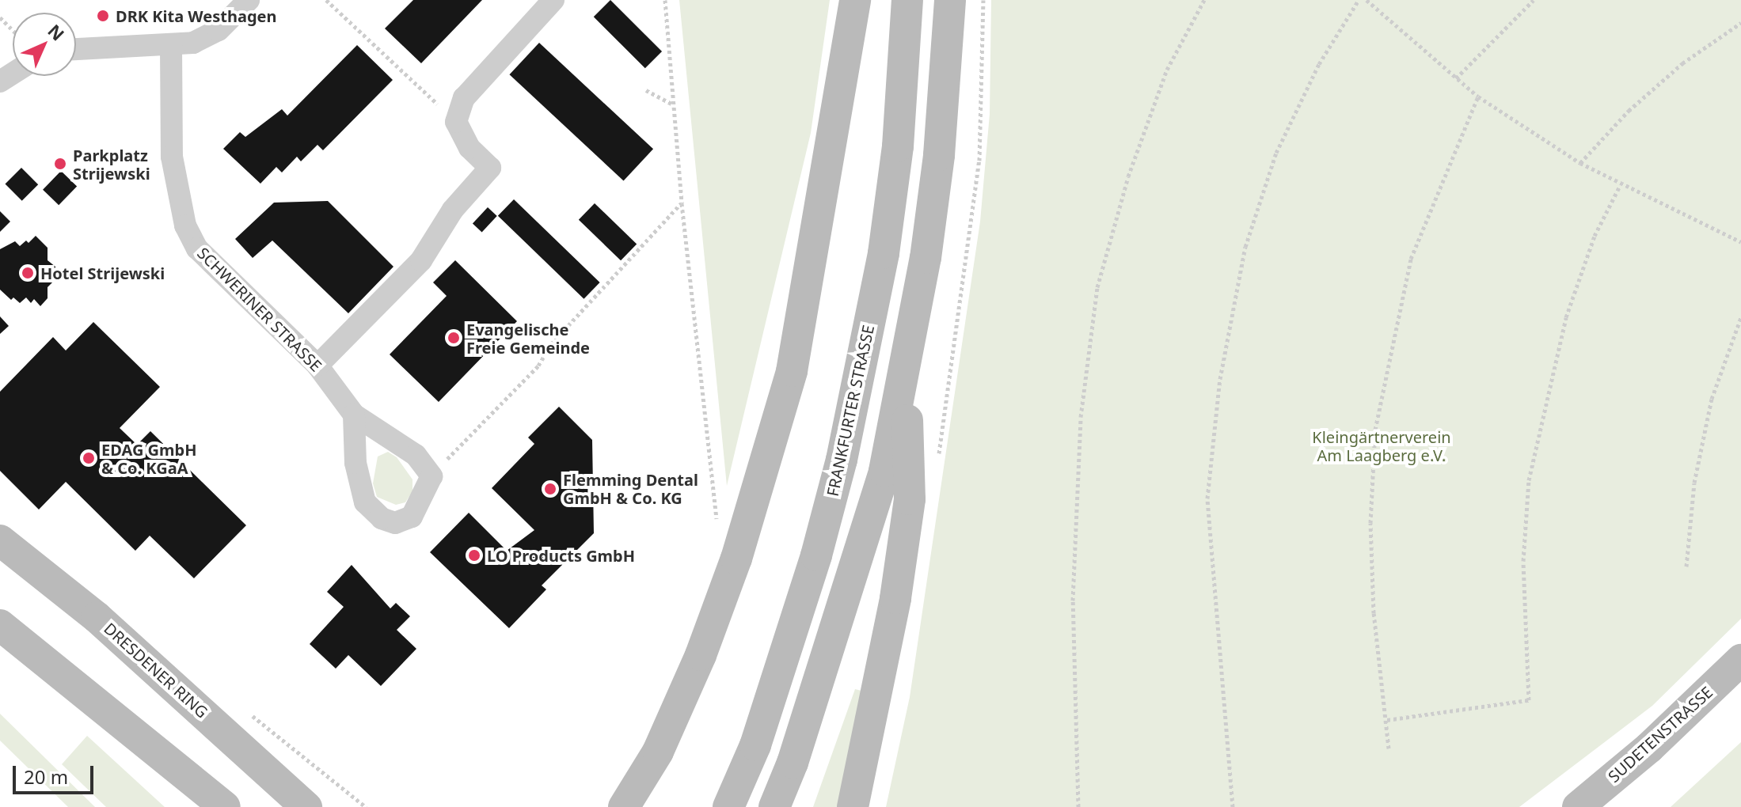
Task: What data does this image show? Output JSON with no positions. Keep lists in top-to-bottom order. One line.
{"streets":{"street":["SCHWERINER STRASSE","FRANKFURTER STRASSE","DRESDENER RING","SUDETENSTRASSE"]},"parks":["Kleingärtnerverein Am Laagberg e.V."],"places":["DRK Kita Westhagen","Parkplatz Strijewski","Hotel Strijewski","Evangelische Freie Gemeinde","EDAG GmbH & Co. KGaA","Flemming Dental GmbH & Co. KG","LO Products GmbH"],"scale_bar":"20 m","north":"top right"}
